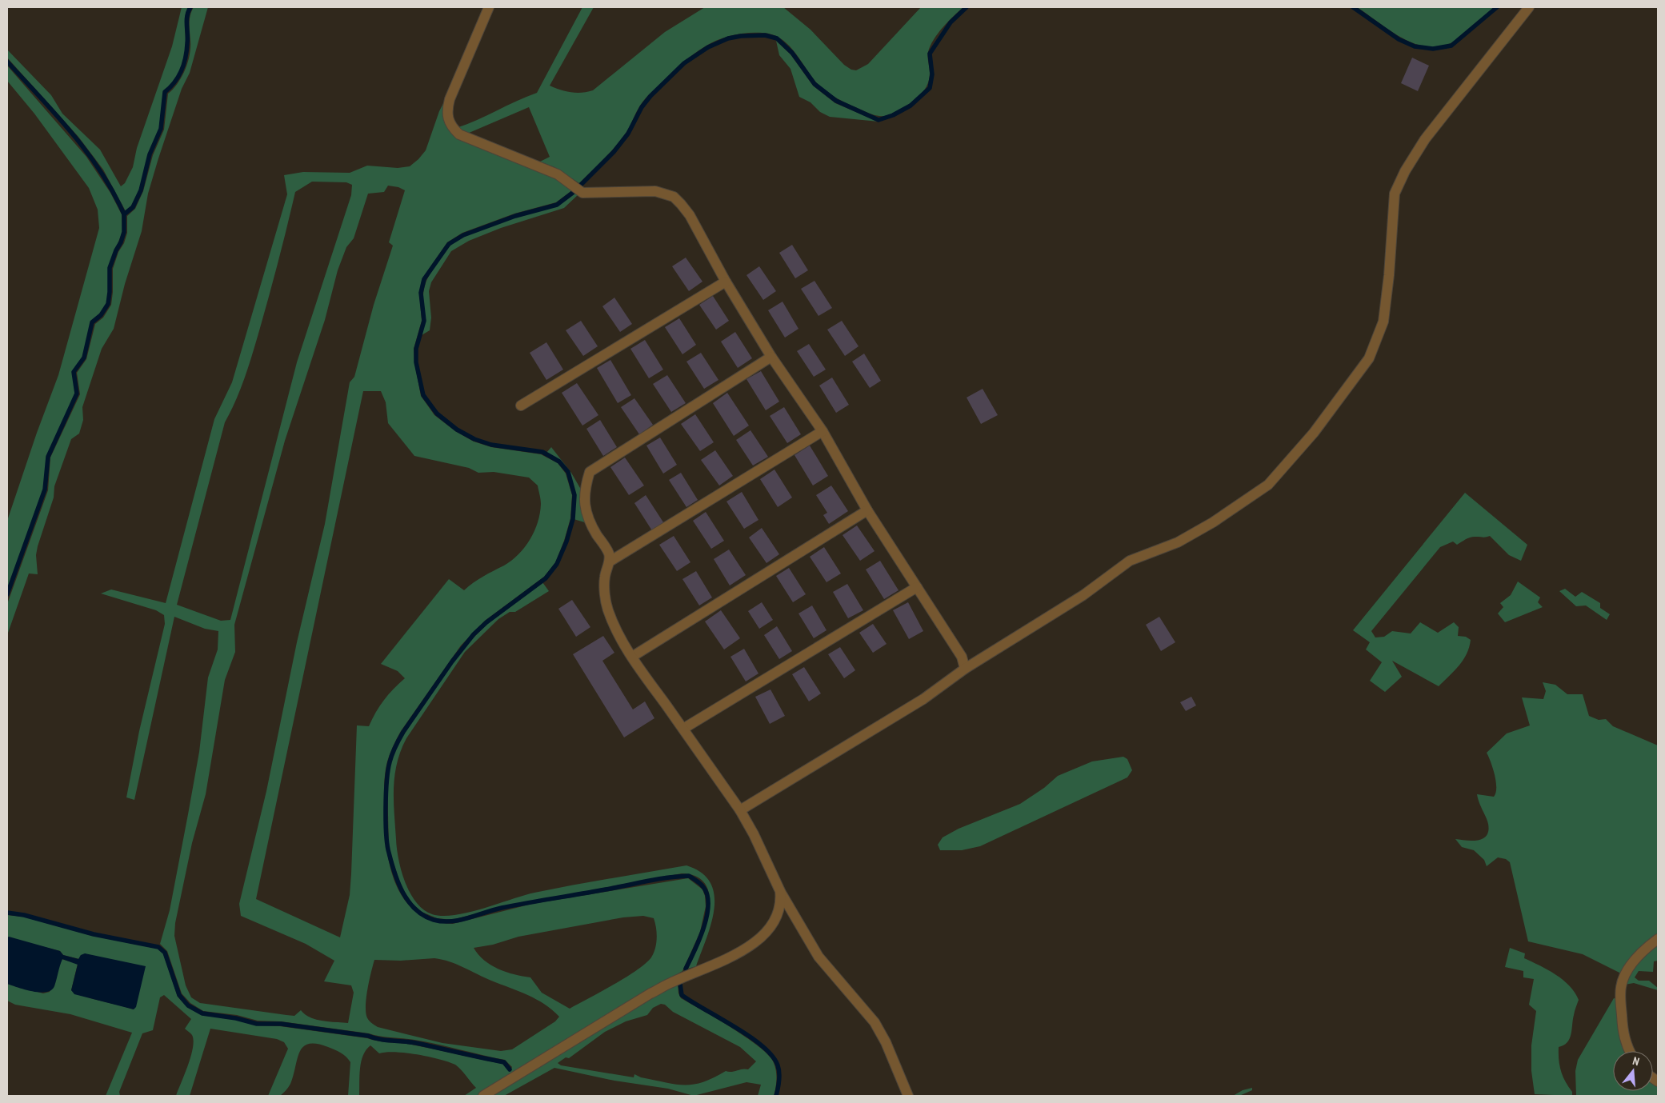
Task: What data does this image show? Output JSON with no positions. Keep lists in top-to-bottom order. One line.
{"north":"top"}
